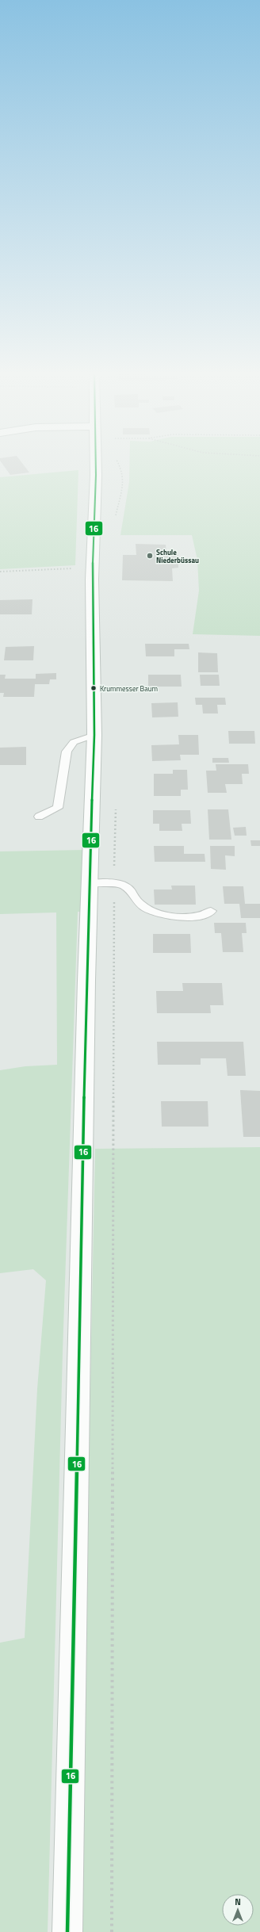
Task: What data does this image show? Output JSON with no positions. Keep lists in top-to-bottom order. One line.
{"places":["Schule Niederbüssau","Krummesser Baum"],"lines":["transit line 16"],"north":"top"}
